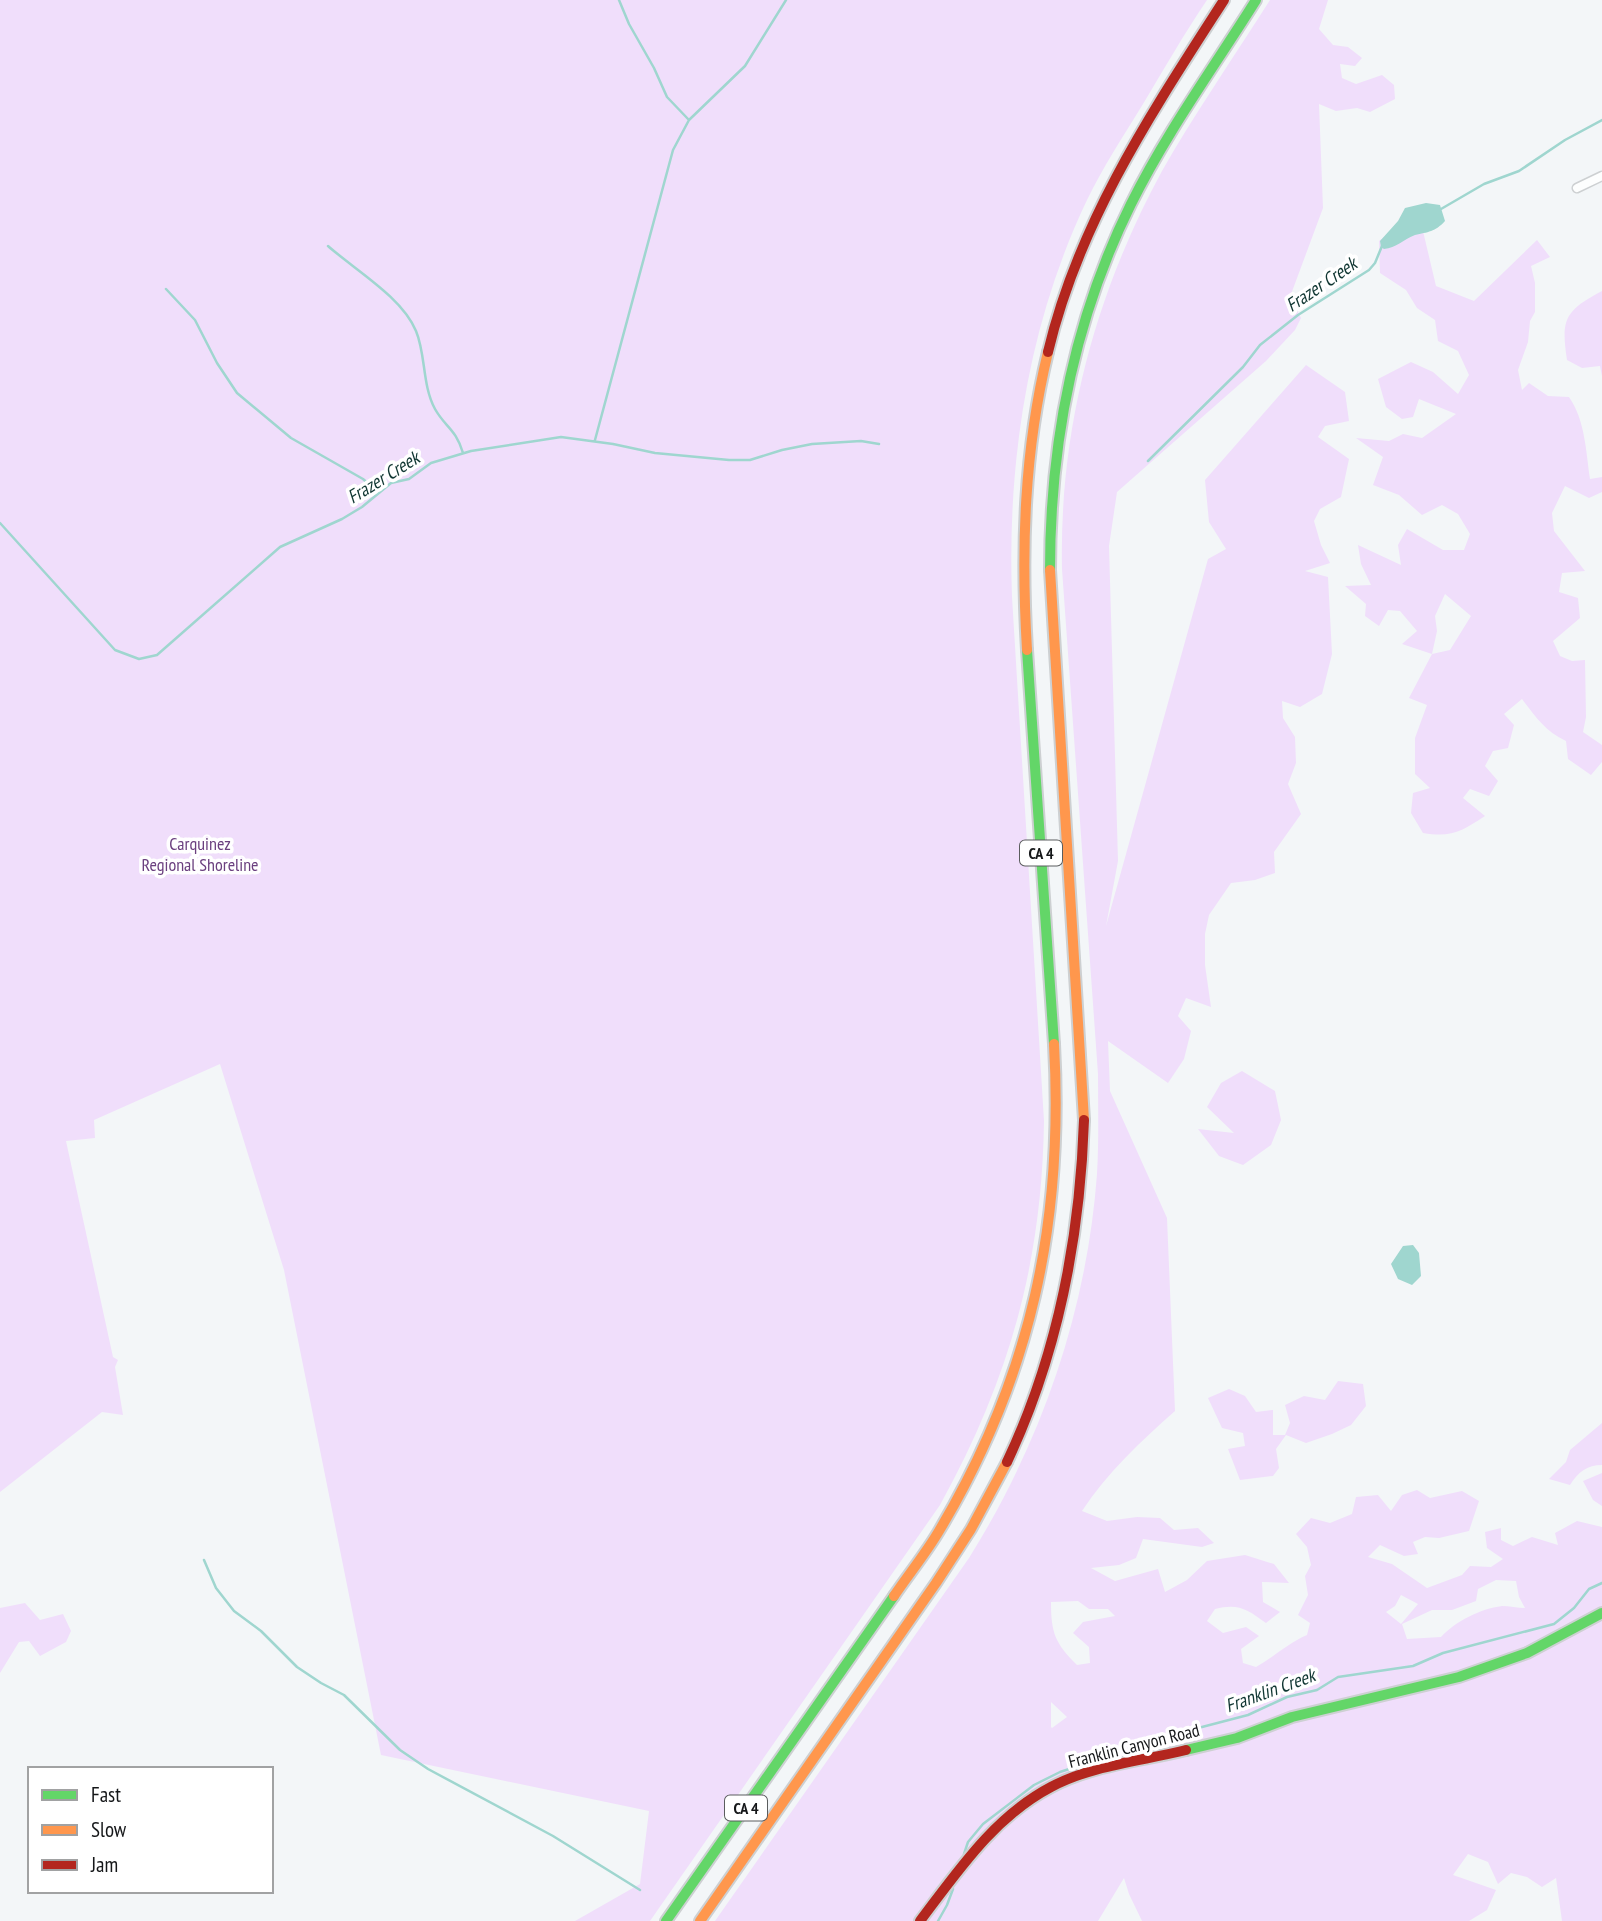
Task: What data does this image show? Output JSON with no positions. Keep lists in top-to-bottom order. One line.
{"streets":{"main road":["CA 4","Franklin Canyon Road"]},"water":["Frazer Creek","Franklin Creek"],"parks":["Carquinez Regional Shoreline"],"legend":["Fast","Slow","Jam"]}
